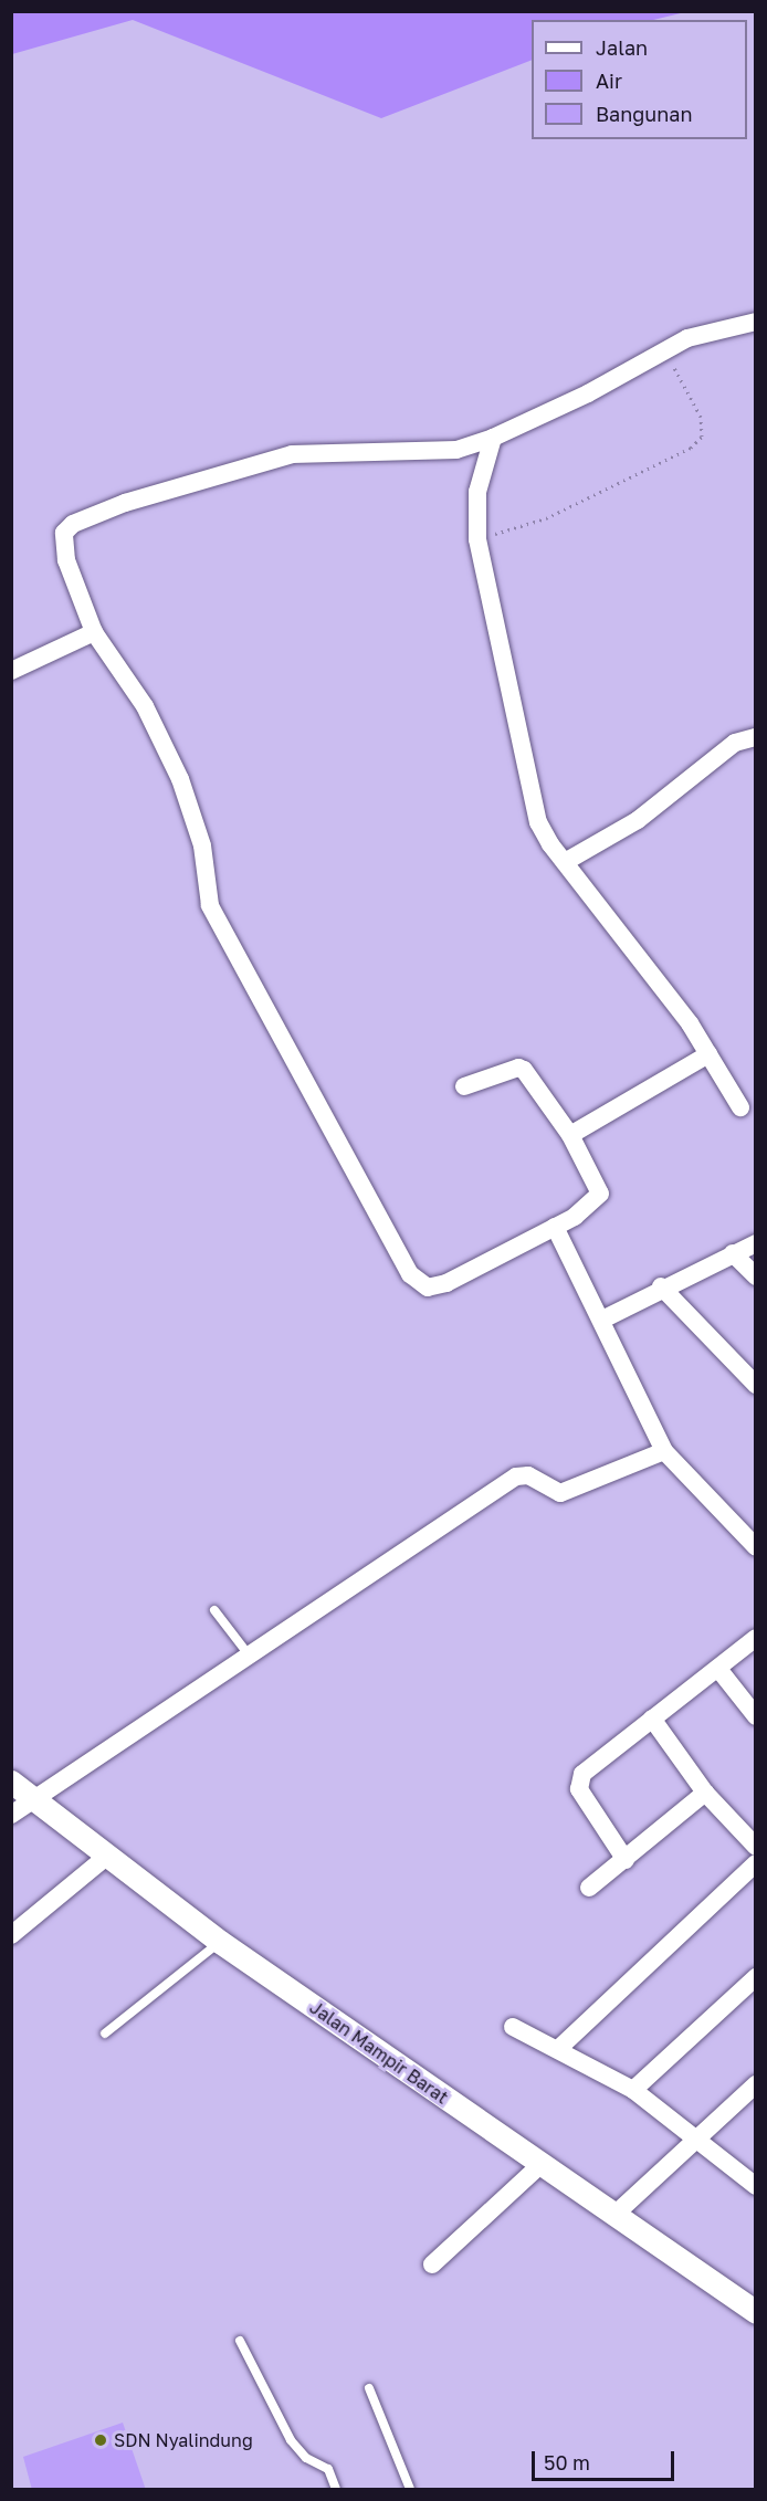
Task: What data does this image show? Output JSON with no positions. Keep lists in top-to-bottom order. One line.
{"streets":{"street":["Jalan Mampir Barat"]},"places":["SDN Nyalindung"],"legend":["Jalan","Air","Bangunan"],"scale_bar":"50 m"}
